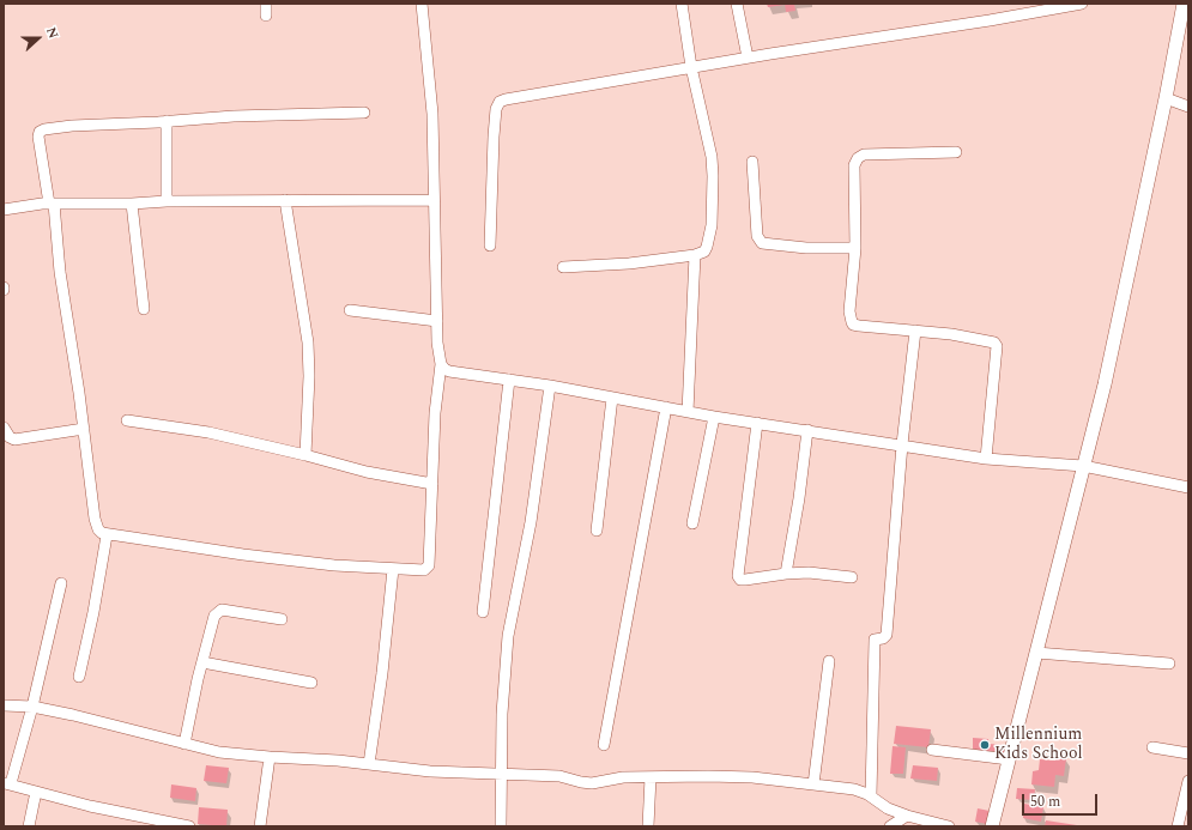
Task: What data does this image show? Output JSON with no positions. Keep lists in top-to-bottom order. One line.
{"places":["Millennium Kids School"],"scale_bar":"50 m","north":"right"}
